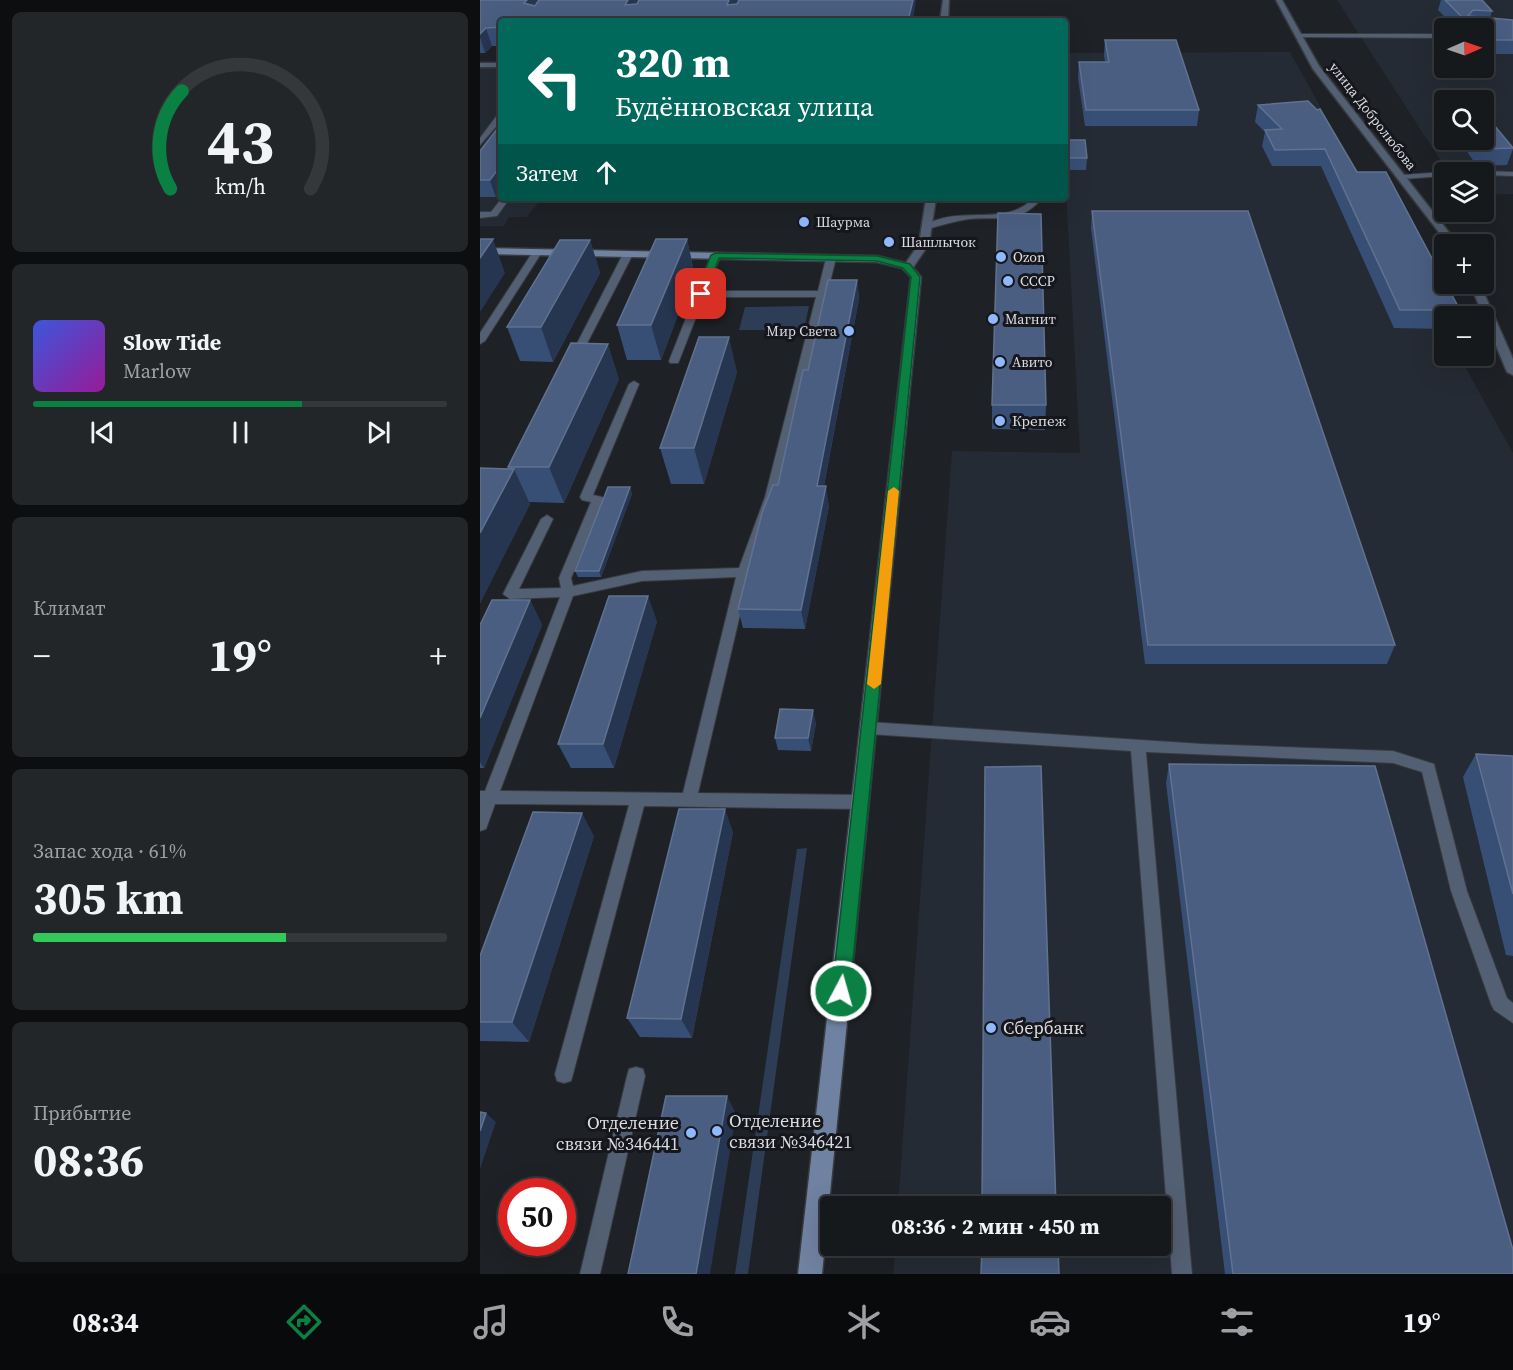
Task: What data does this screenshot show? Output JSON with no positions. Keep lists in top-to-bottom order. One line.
{"streets":{"street":["улица Добролюбова"]},"places":["Шаурма","Шашлычок","Ozon","СССР","Магнит","Мир Света","Авито","Крепеж","Сбербанк","Отделение связи №346421","Отделение связи №346441"],"north":"right","page":{"map_buttons":["+","−"],"turn":["320 m","Будённовская улица"],"then":"Затем","song":["Slow Tide","Marlow"],"tile":["Климат",["Запас хода · 61%","305 km"],["Прибытие","08:36"]],"heat":["−","19°","+"],"limit":"50","trip":"08:36 · 2 мин · 450 m","tabs":["08:34","19°"],"gauge":["43","km/h"]}}
